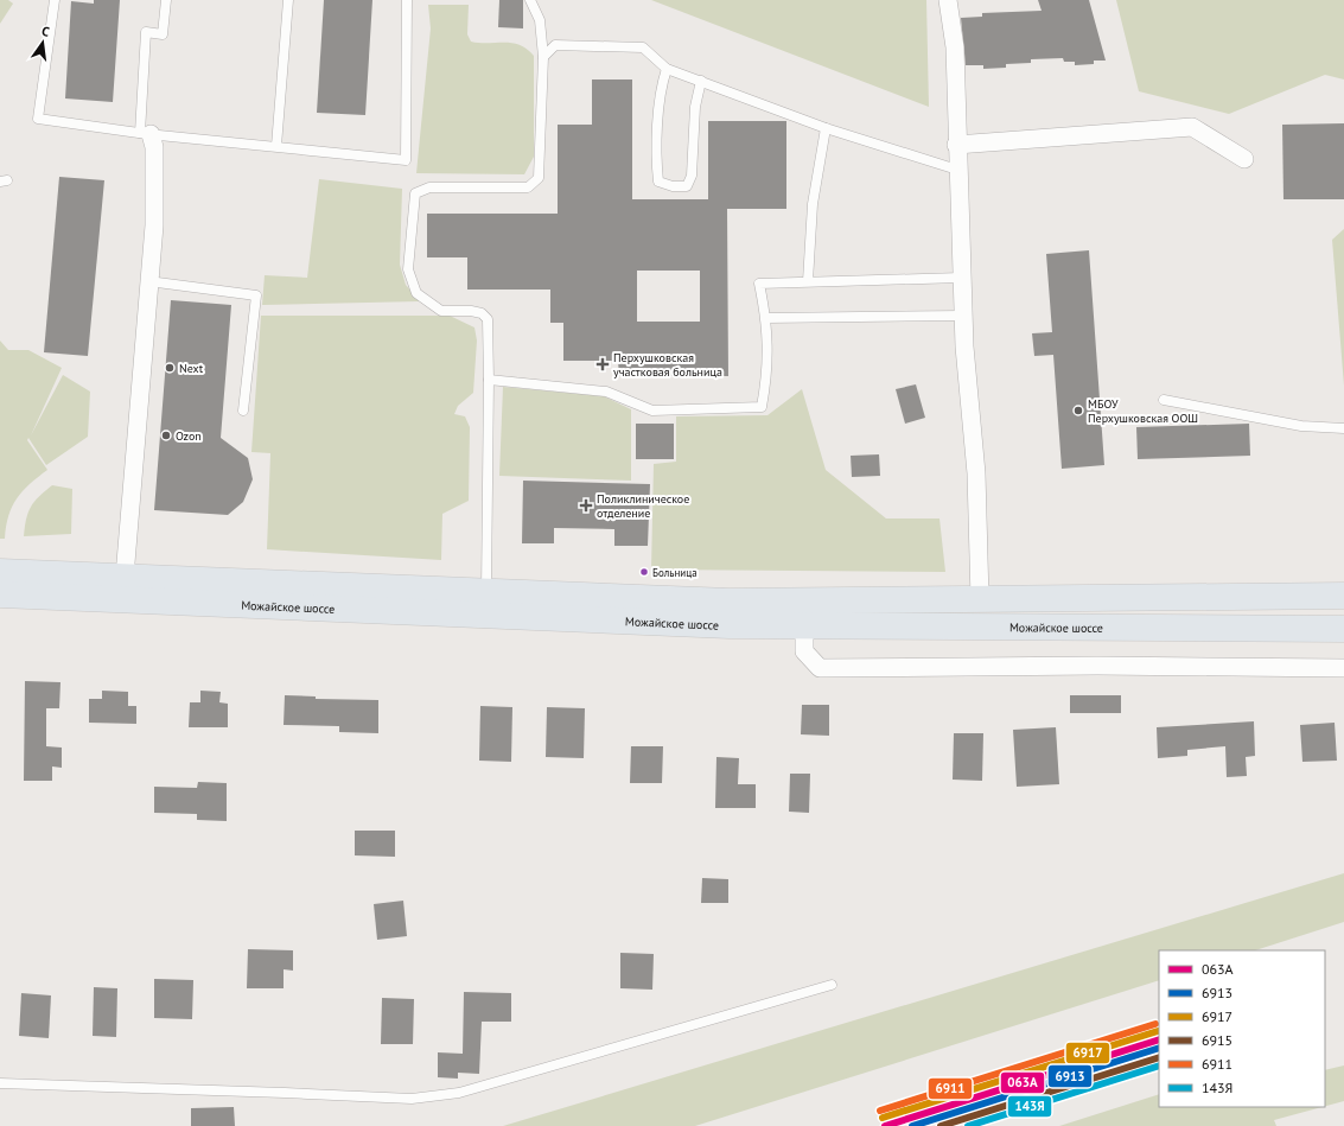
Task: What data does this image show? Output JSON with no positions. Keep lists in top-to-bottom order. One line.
{"streets":{"main road":["Можайское шоссе"]},"places":{"health":["Перхушковская участковая больница","Поликлиническое отделение"],"other":["Next","МБОУ Перхушковская ООШ","Ozon","Больница"]},"lines":["transit line 6911","transit line 6917","transit line 063А","transit line 6913","transit line 6915","transit line 143Я"],"legend":["063А","6913","6917","6915","6911","143Я"],"north":"top"}
